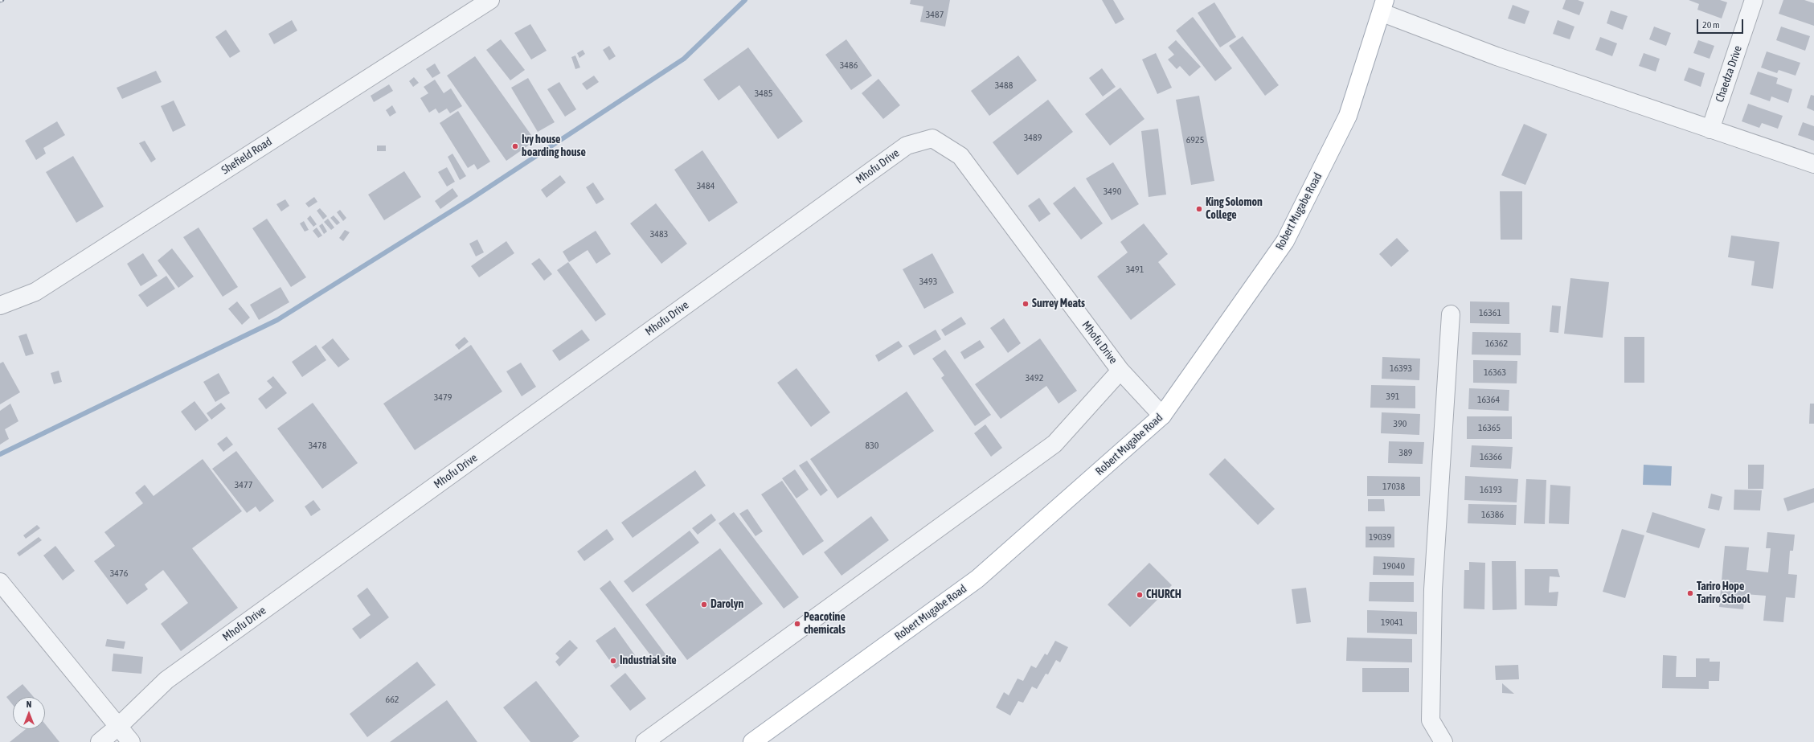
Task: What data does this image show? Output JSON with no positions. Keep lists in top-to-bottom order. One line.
{"streets":{"main road":["Robert Mugabe Road"],"street":["Chaedza Drive","Shefield Road","Mhofu Drive"]},"crossings":[["Mhofu Drive","Robert Mugabe Road"]],"places":["Ivy house boarding house","King Solomon College","Surrey Meats","Tariro Hope Tariro School","CHURCH","Darolyn","Peacotine chemicals","Industrial site"],"house_numbers":["3487","3486","3488","3485","3489","6925","3484","3490","3483","3491","3493","16361","16362","16393","16363","3492","391","3479","16364","390","16365","3478","830","389","16366","3477","17038","16193","16386","19039","19040","3476","19041","662"],"scale_bar":"20 m","north":"top"}
